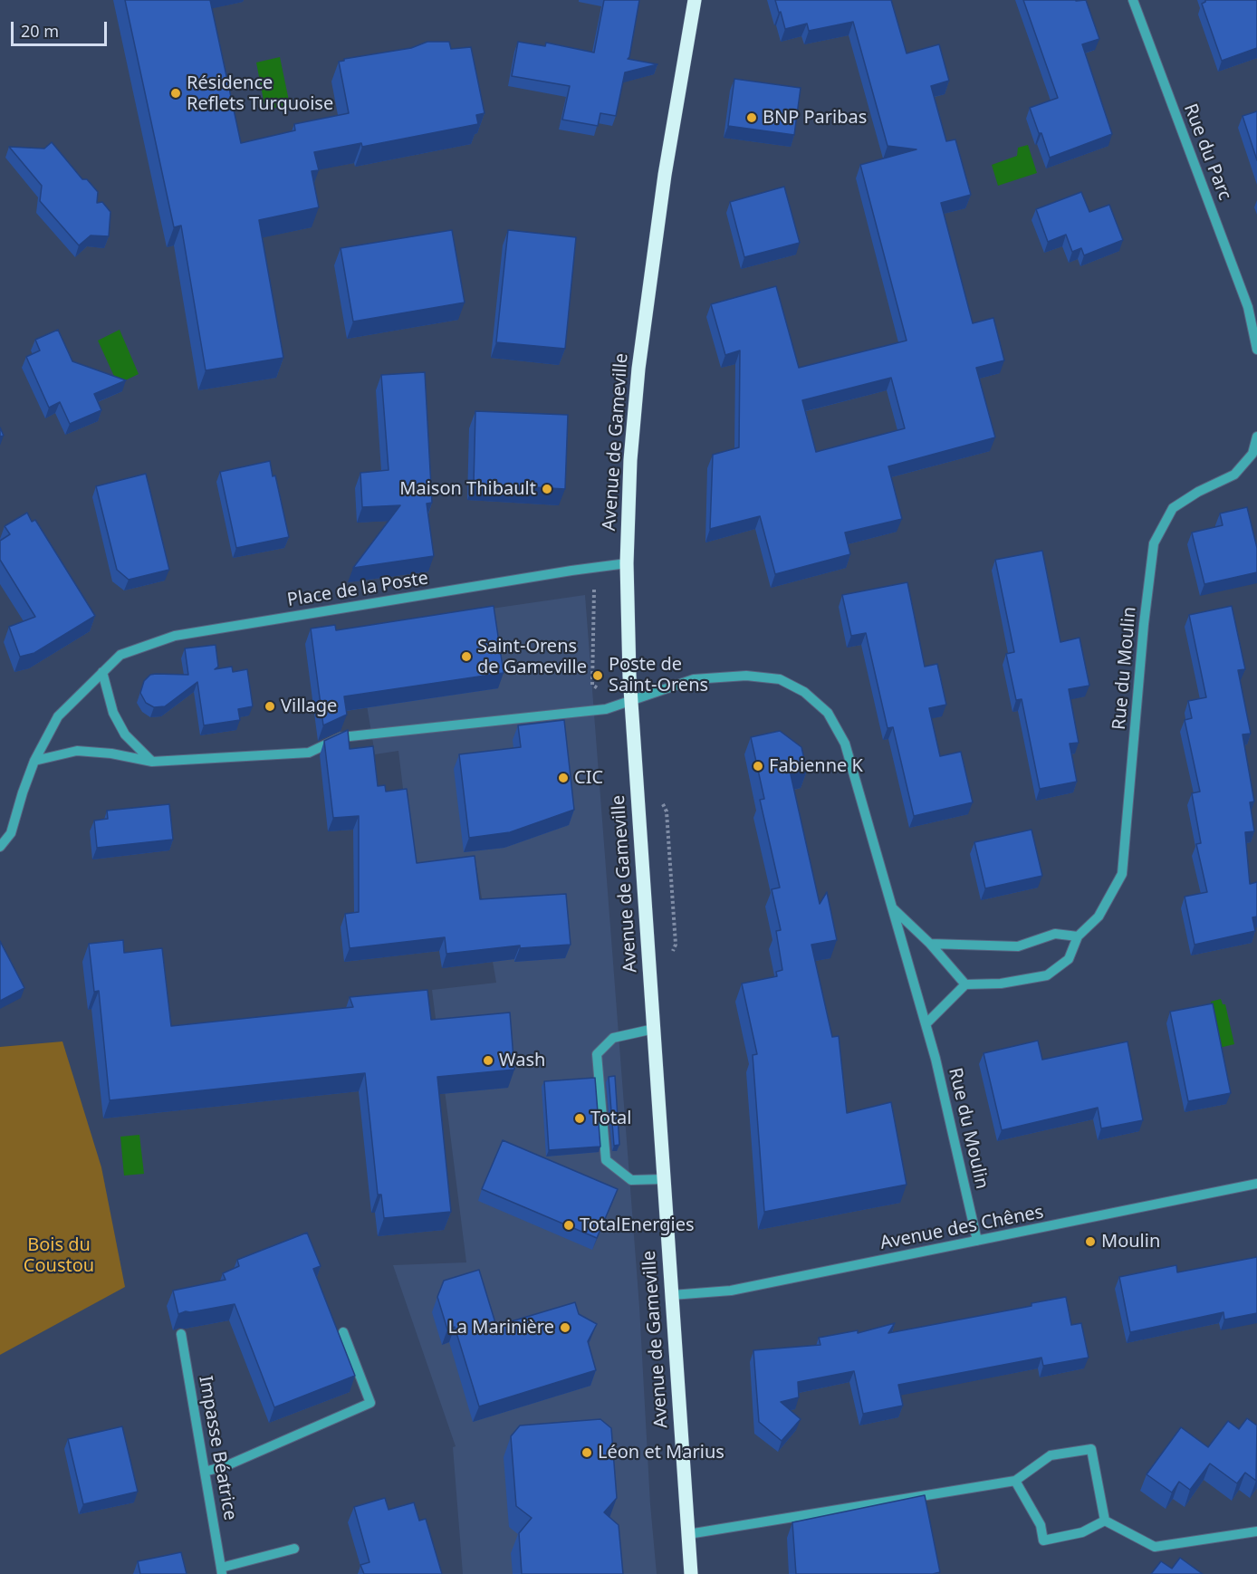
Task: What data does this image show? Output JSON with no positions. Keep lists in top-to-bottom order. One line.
{"streets":{"main road":["Avenue de Gameville"],"street":["Rue du Parc","Place de la Poste","Rue du Moulin","Avenue des Chênes","Impasse Béatrice"]},"crossings":[["Avenue de Gameville","Place de la Poste"],["Avenue de Gameville","Rue du Moulin"],["Avenue de Gameville","Avenue des Chênes"],["Rue du Moulin","Avenue des Chênes"]],"parks":["Bois du Coustou"],"places":["Résidence Reflets Turquoise","BNP Paribas","Maison Thibault","Saint-Orens de Gameville","Poste de Saint-Orens","Village","Fabienne K","CIC","Wash","Total","TotalEnergies","Moulin","La Marinière","Léon et Marius"],"scale_bar":"20 m"}
